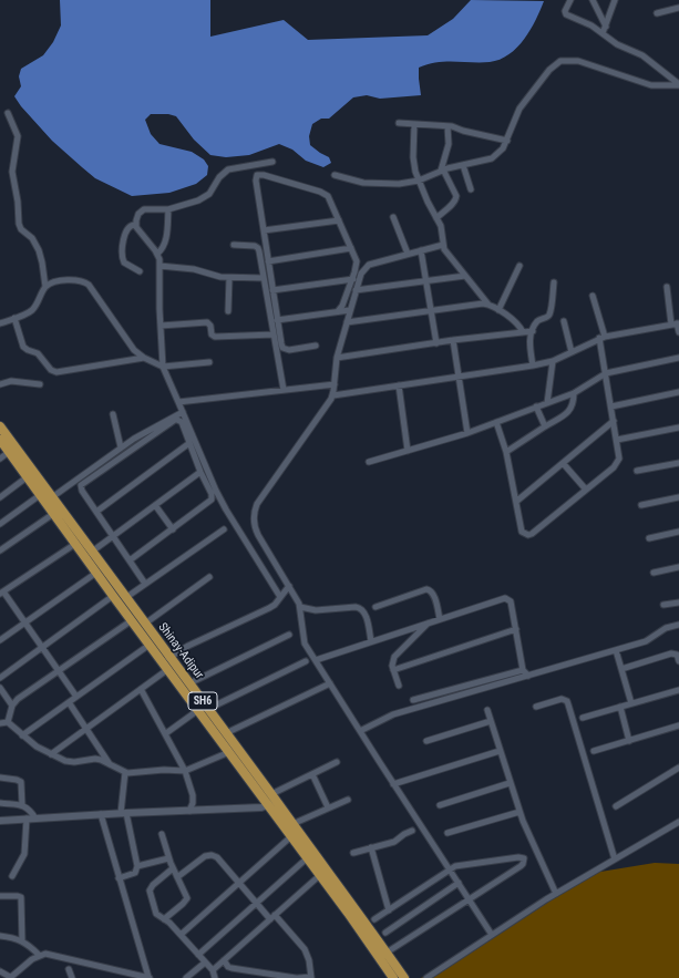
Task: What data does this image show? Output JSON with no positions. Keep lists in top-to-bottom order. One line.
{"streets":{"main road":["Shinay-Adipur","SH6"]}}
